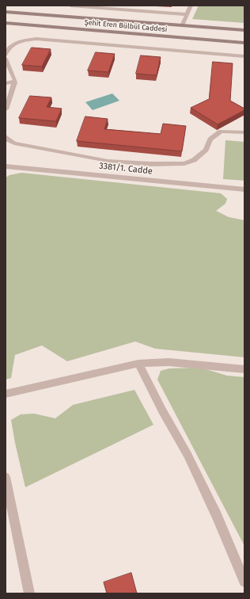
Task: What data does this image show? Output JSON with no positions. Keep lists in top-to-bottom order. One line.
{"streets":{"main road":["Şehit Eren Bülbül Caddesi"],"street":["3381/1. Cadde"]}}
